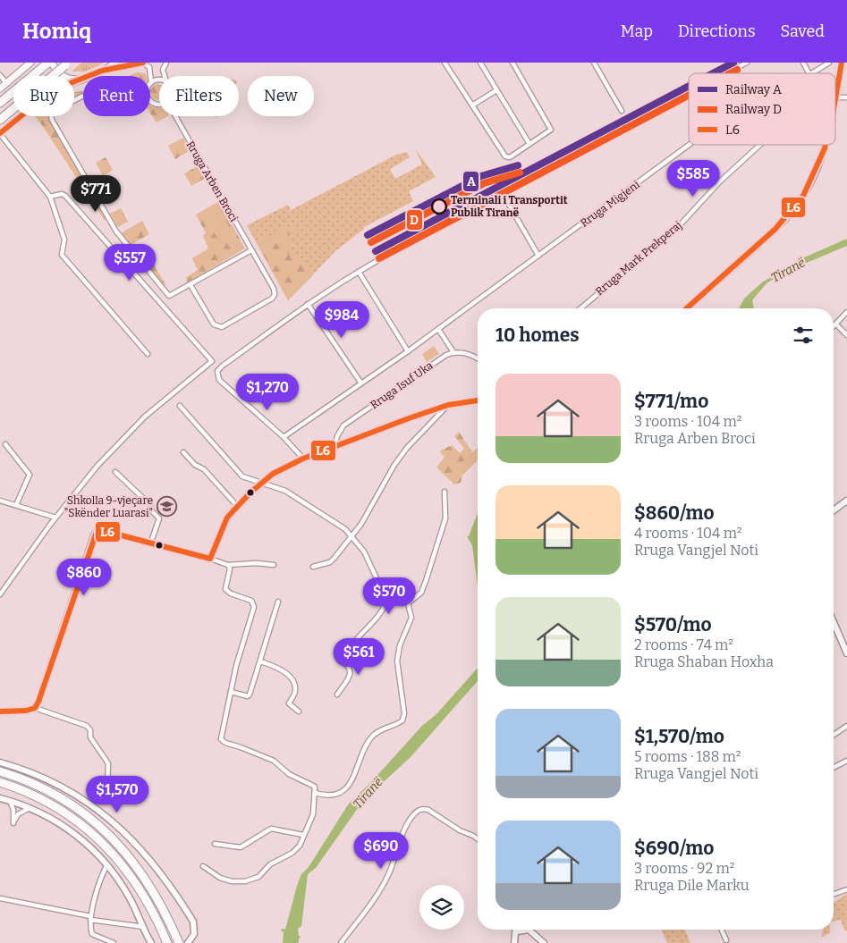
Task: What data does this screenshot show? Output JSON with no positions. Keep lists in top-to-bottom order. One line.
{"streets":{"street":["Rruga Arben Broci","Rruga Migjeni","Rruga Mark Prekperaj","Rruga Isuf Uka"]},"water":["Tiranë"],"places":{"other":["Terminali i Transportit Publik Tiranë"],"school or university":["Shkolla 9-vjeçare \"Skënder Luarasi\""]},"lines":["rail line A","transit line L6","rail line D"],"legend":["Railway A","Railway D","L6"],"page":{"header":"Homiq","nav":["Map","Directions","Saved"],"chip":["Buy","Rent","Filters","New"],"price":["$585","$771","$557","$984","$1,270","$860","$570","$561","$1,570","$690"],"heading":"10 homes","list":[{"name":"$771/mo","note":"3 rooms · 104 m² · Rruga Arben Broci"},{"name":"$860/mo","note":"4 rooms · 104 m² · Rruga Vangjel Noti"},{"name":"$570/mo","note":"2 rooms · 74 m² · Rruga Shaban Hoxha"},{"name":"$1,570/mo","note":"5 rooms · 188 m² · Rruga Vangjel Noti"},{"name":"$690/mo","note":"3 rooms · 92 m² · Rruga Dile Marku"}]}}
